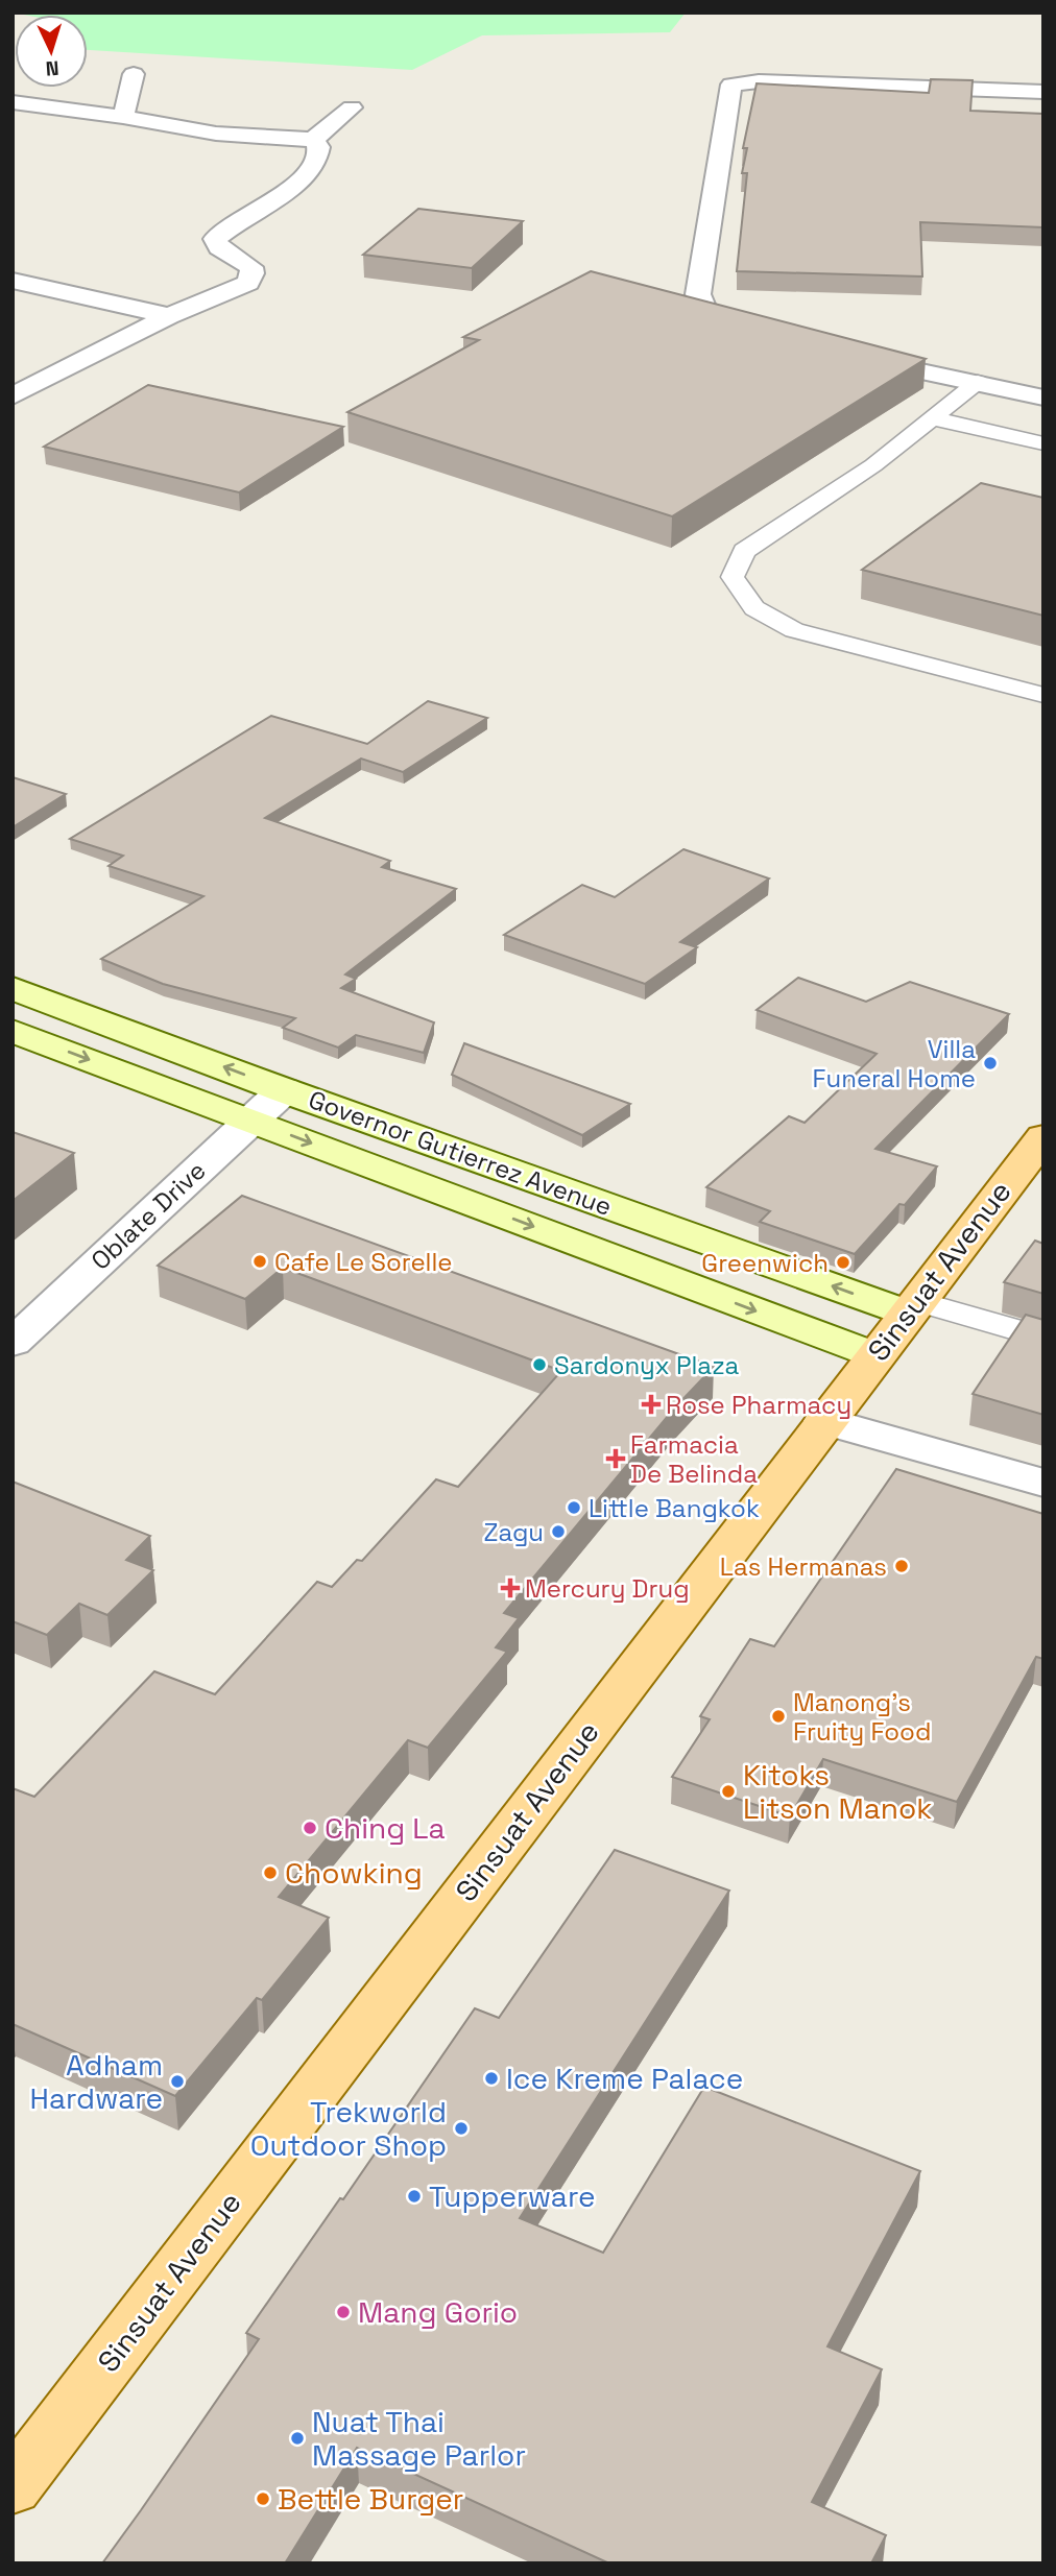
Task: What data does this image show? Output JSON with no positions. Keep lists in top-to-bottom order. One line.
{"streets":{"main road":["Sinsuat Avenue"],"street":["Governor Gutierrez Avenue","Oblate Drive"]},"crossings":[["Governor Gutierrez Avenue","Oblate Drive"],["Governor Gutierrez Avenue","Sinsuat Avenue"]],"places":{"other":["Villa Funeral Home","Cafe Le Sorelle","Greenwich","Sardonyx Plaza","Little Bangkok","Zagu","Las Hermanas","Manong's Fruity Food","Kitoks Litson Manok","Ching La","Chowking","Ice Kreme Palace","Adham Hardware","Trekworld Outdoor Shop","Tupperware","Mang Gorio","Nuat Thai Massage Parlor","Bettle Burger"],"health":["Rose Pharmacy","Farmacia De Belinda","Mercury Drug"]},"north":"bottom"}
